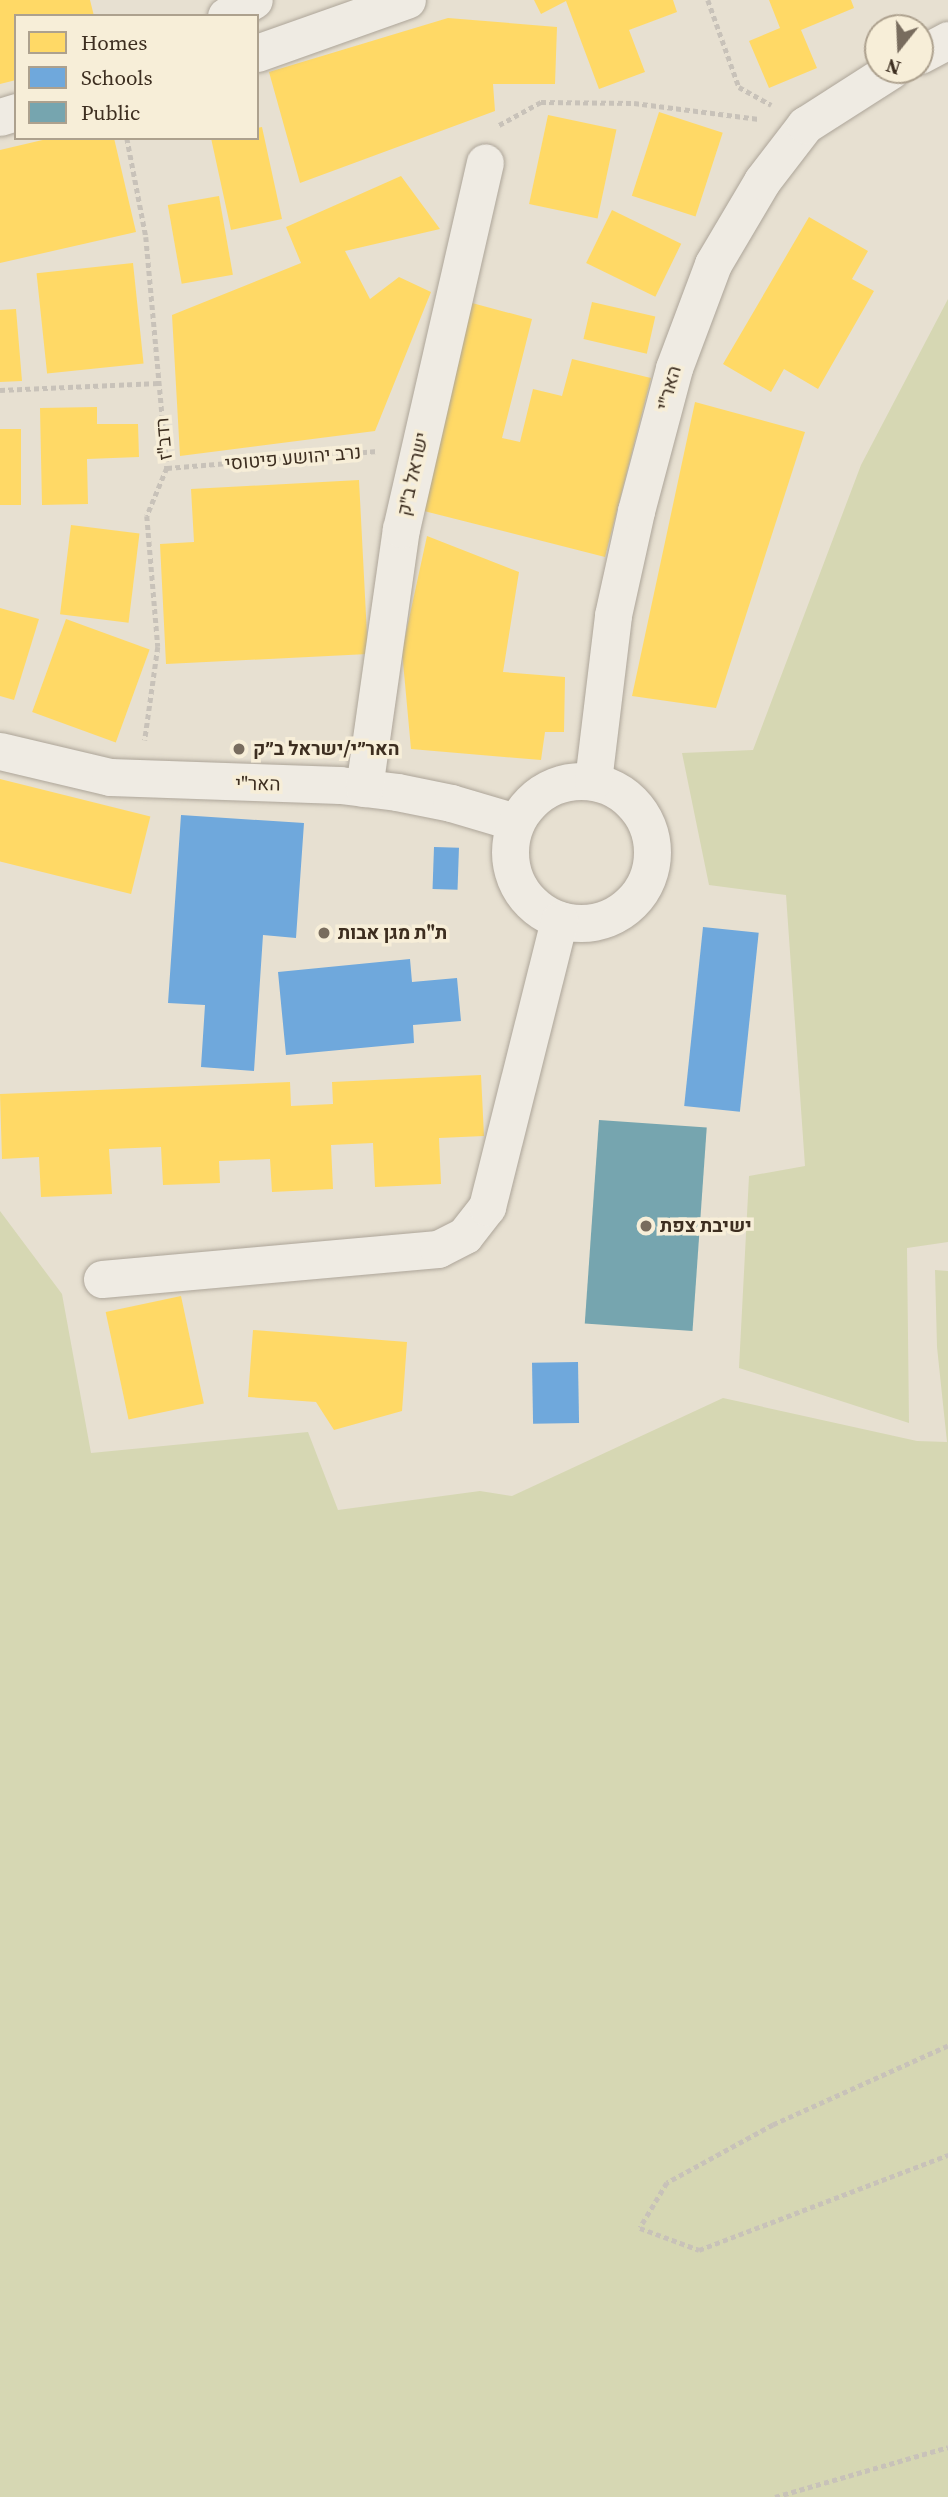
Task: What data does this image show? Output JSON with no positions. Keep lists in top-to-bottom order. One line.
{"streets":{"street":["האר\"י","ישראל ב\"ק"],"path":["רדב\"ז","נרב יהושע פיטוסי"]},"crossings":[["האר\"י","רדב\"ז"],["האר\"י","ישראל ב\"ק"],["רדב\"ז","נרב יהושע פיטוסי"],["נרב יהושע פיטוסי","ישראל ב\"ק"]],"places":["האר״י/ישראל ב״ק","ת\"ת מגן אבות","ישיבת צפת"],"legend":["Homes","Schools","Public"],"north":"bottom"}
